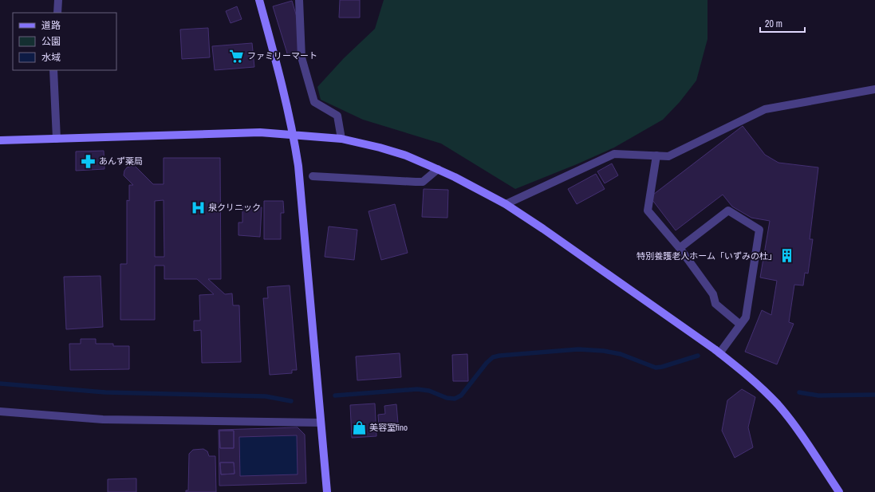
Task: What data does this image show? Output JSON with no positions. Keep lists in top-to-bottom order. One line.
{"places":{"supermarket":["ファミリーマート"],"pharmacy":["あんず薬局"],"hospital":["泉クリニック"],"building":["特別養護老人ホーム「いずみの杜」"],"shop":["美容室fino"]},"legend":["道路","公園","水域"],"scale_bar":"20 m"}
